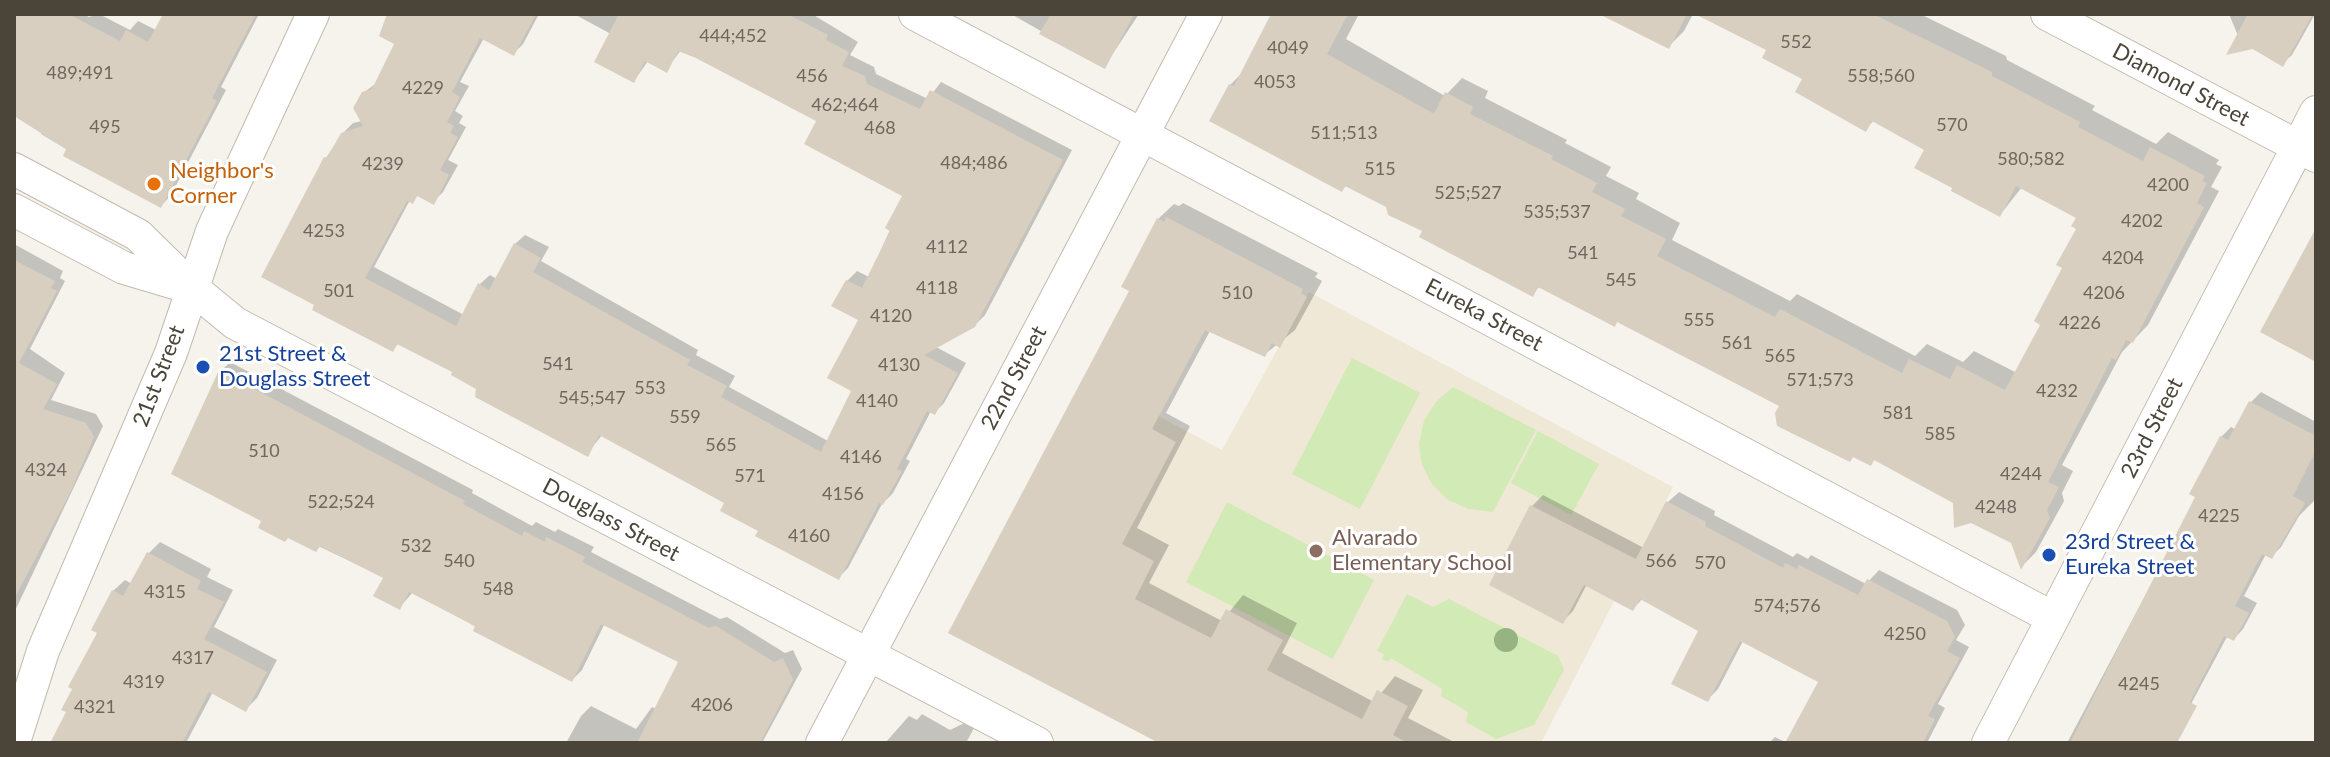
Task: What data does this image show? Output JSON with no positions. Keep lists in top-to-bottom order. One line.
{"streets":{"street":["Diamond Street","Eureka Street","21st Street","22nd Street","23rd Street","Douglass Street"]},"crossings":[["Diamond Street","23rd Street"],["Eureka Street","22nd Street"],["Eureka Street","23rd Street"],["21st Street","Douglass Street"],["22nd Street","Douglass Street"]],"places":["Neighbor's Corner","21st Street & Douglass Street","Alvarado Elementary School","23rd Street & Eureka Street"],"house_numbers":["444;452","552","4049","489;491","456","558;560","4053","4229","462;464","570","495","468","511;513","580;582","484;486","4239","515","4200","525;527","535;537","4202","4253","4112","541","4204","545","4118","501","510","4206","4120","555","4226","561","565","541","4130","571;573","553","4232","545;547","4140","581","559","585","565","510","4146","4324","4244","571","4156","522;524","4248","4225","4160","532","540","566","570","548","4315","574;576","4250","4317","4319","4245","4206","4321"]}
